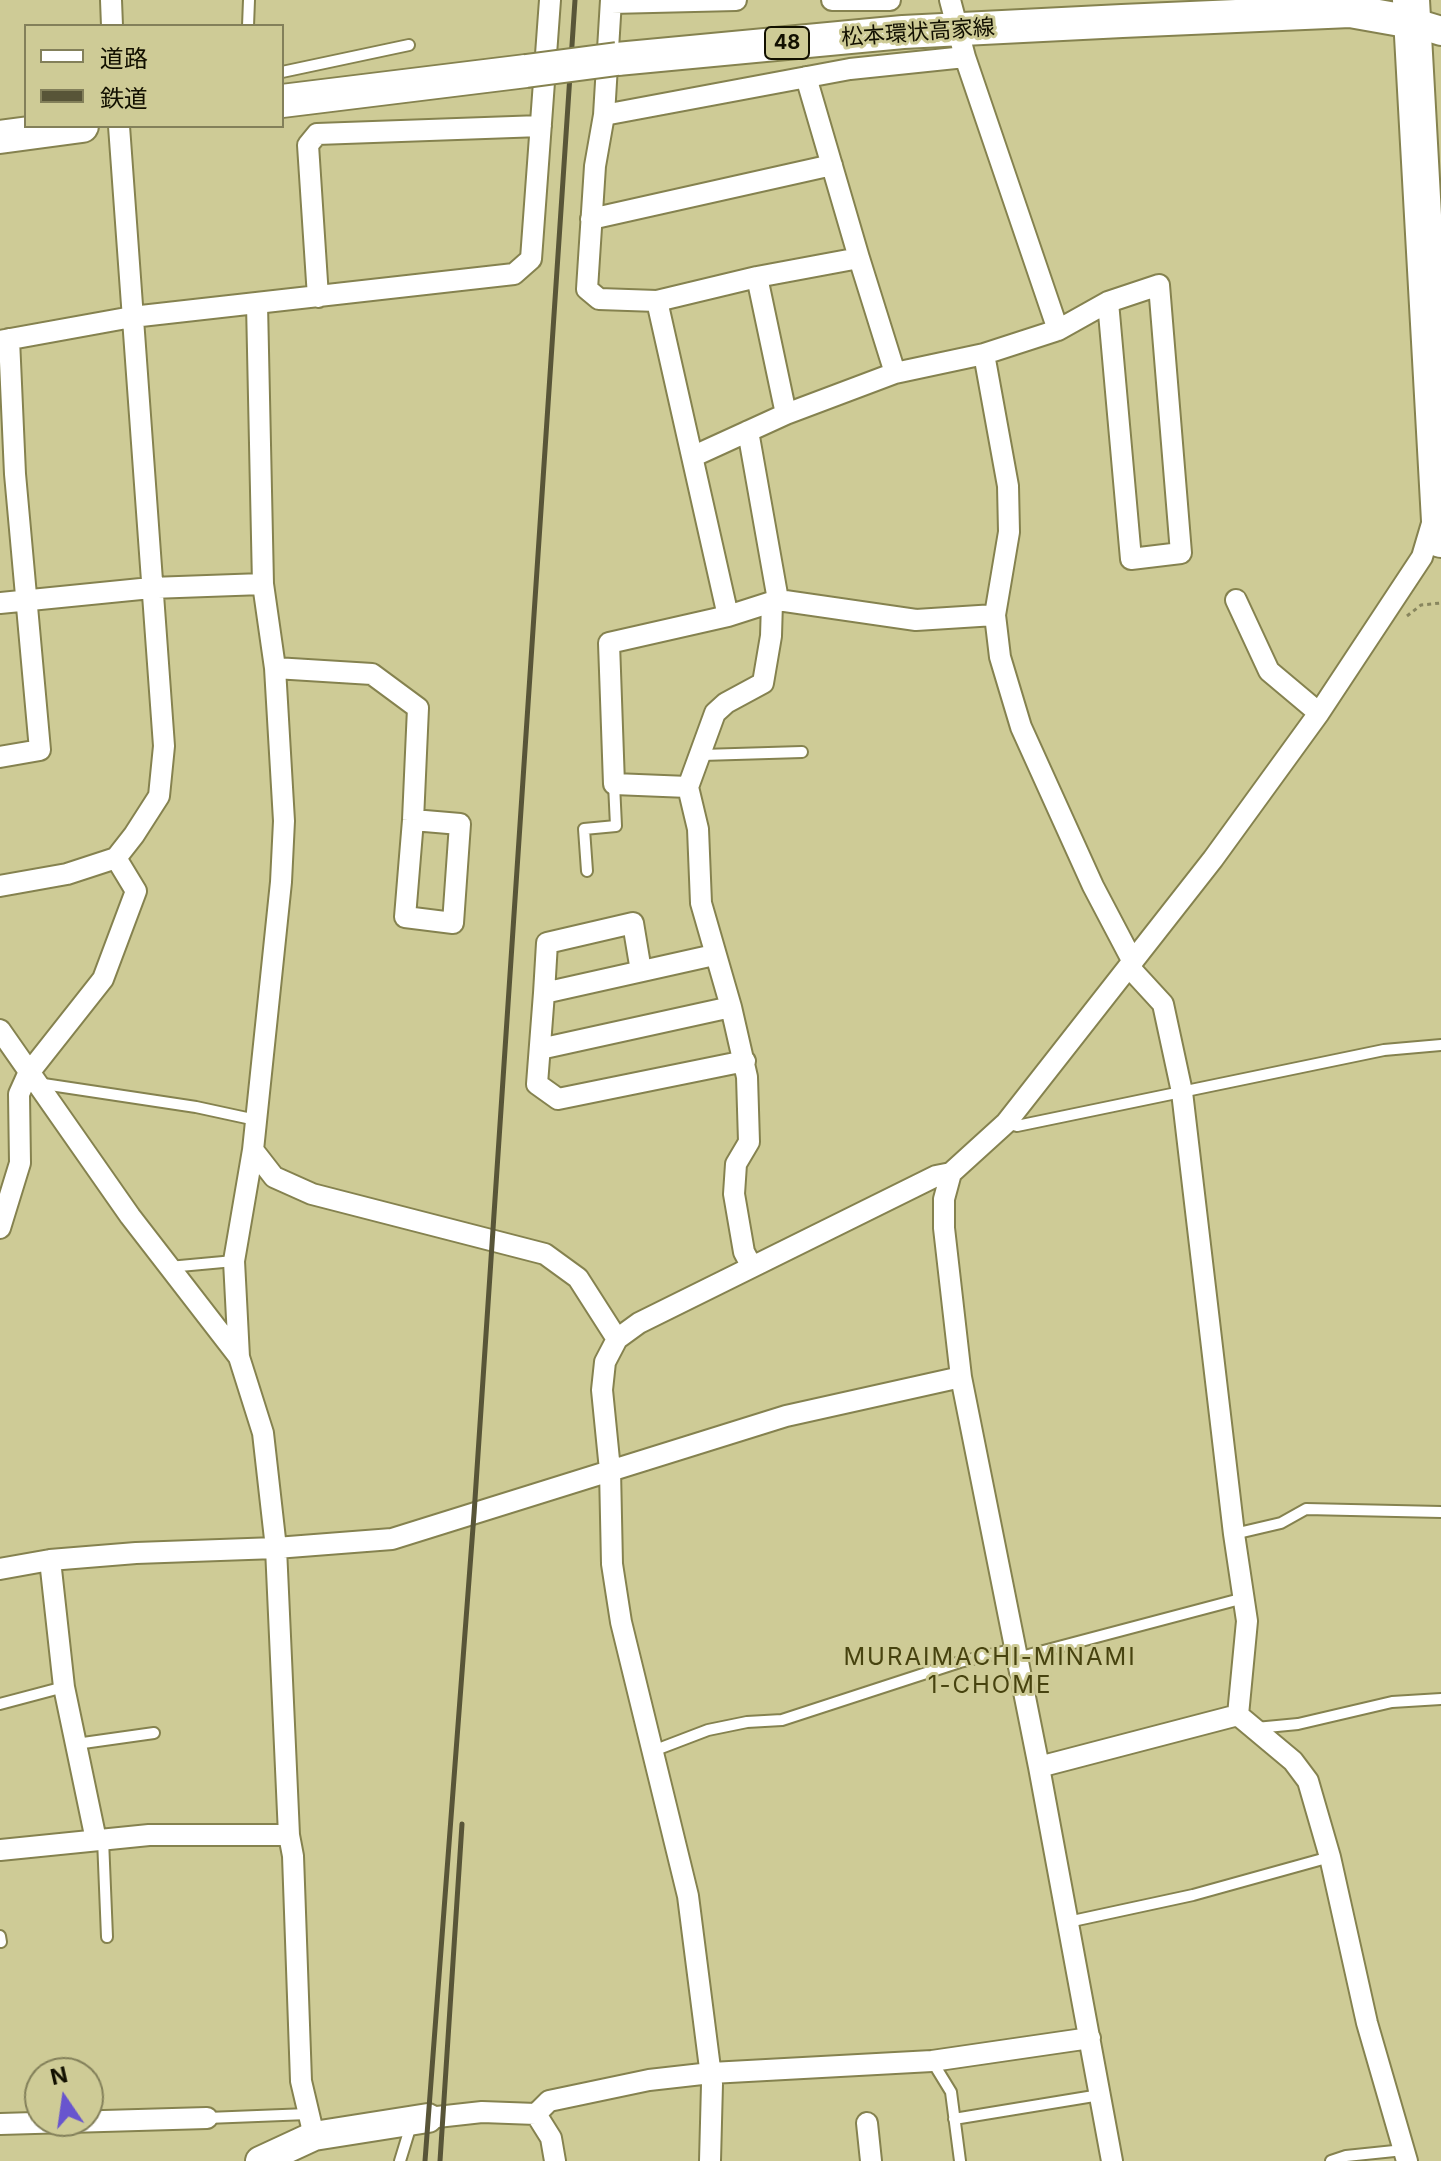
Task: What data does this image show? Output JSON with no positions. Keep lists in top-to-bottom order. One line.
{"streets":{"main road":["松本環状高家線","48"]},"districts":["MURAIMACHI-MINAMI 1-CHOME"],"legend":["道路","鉄道"],"north":"top"}
